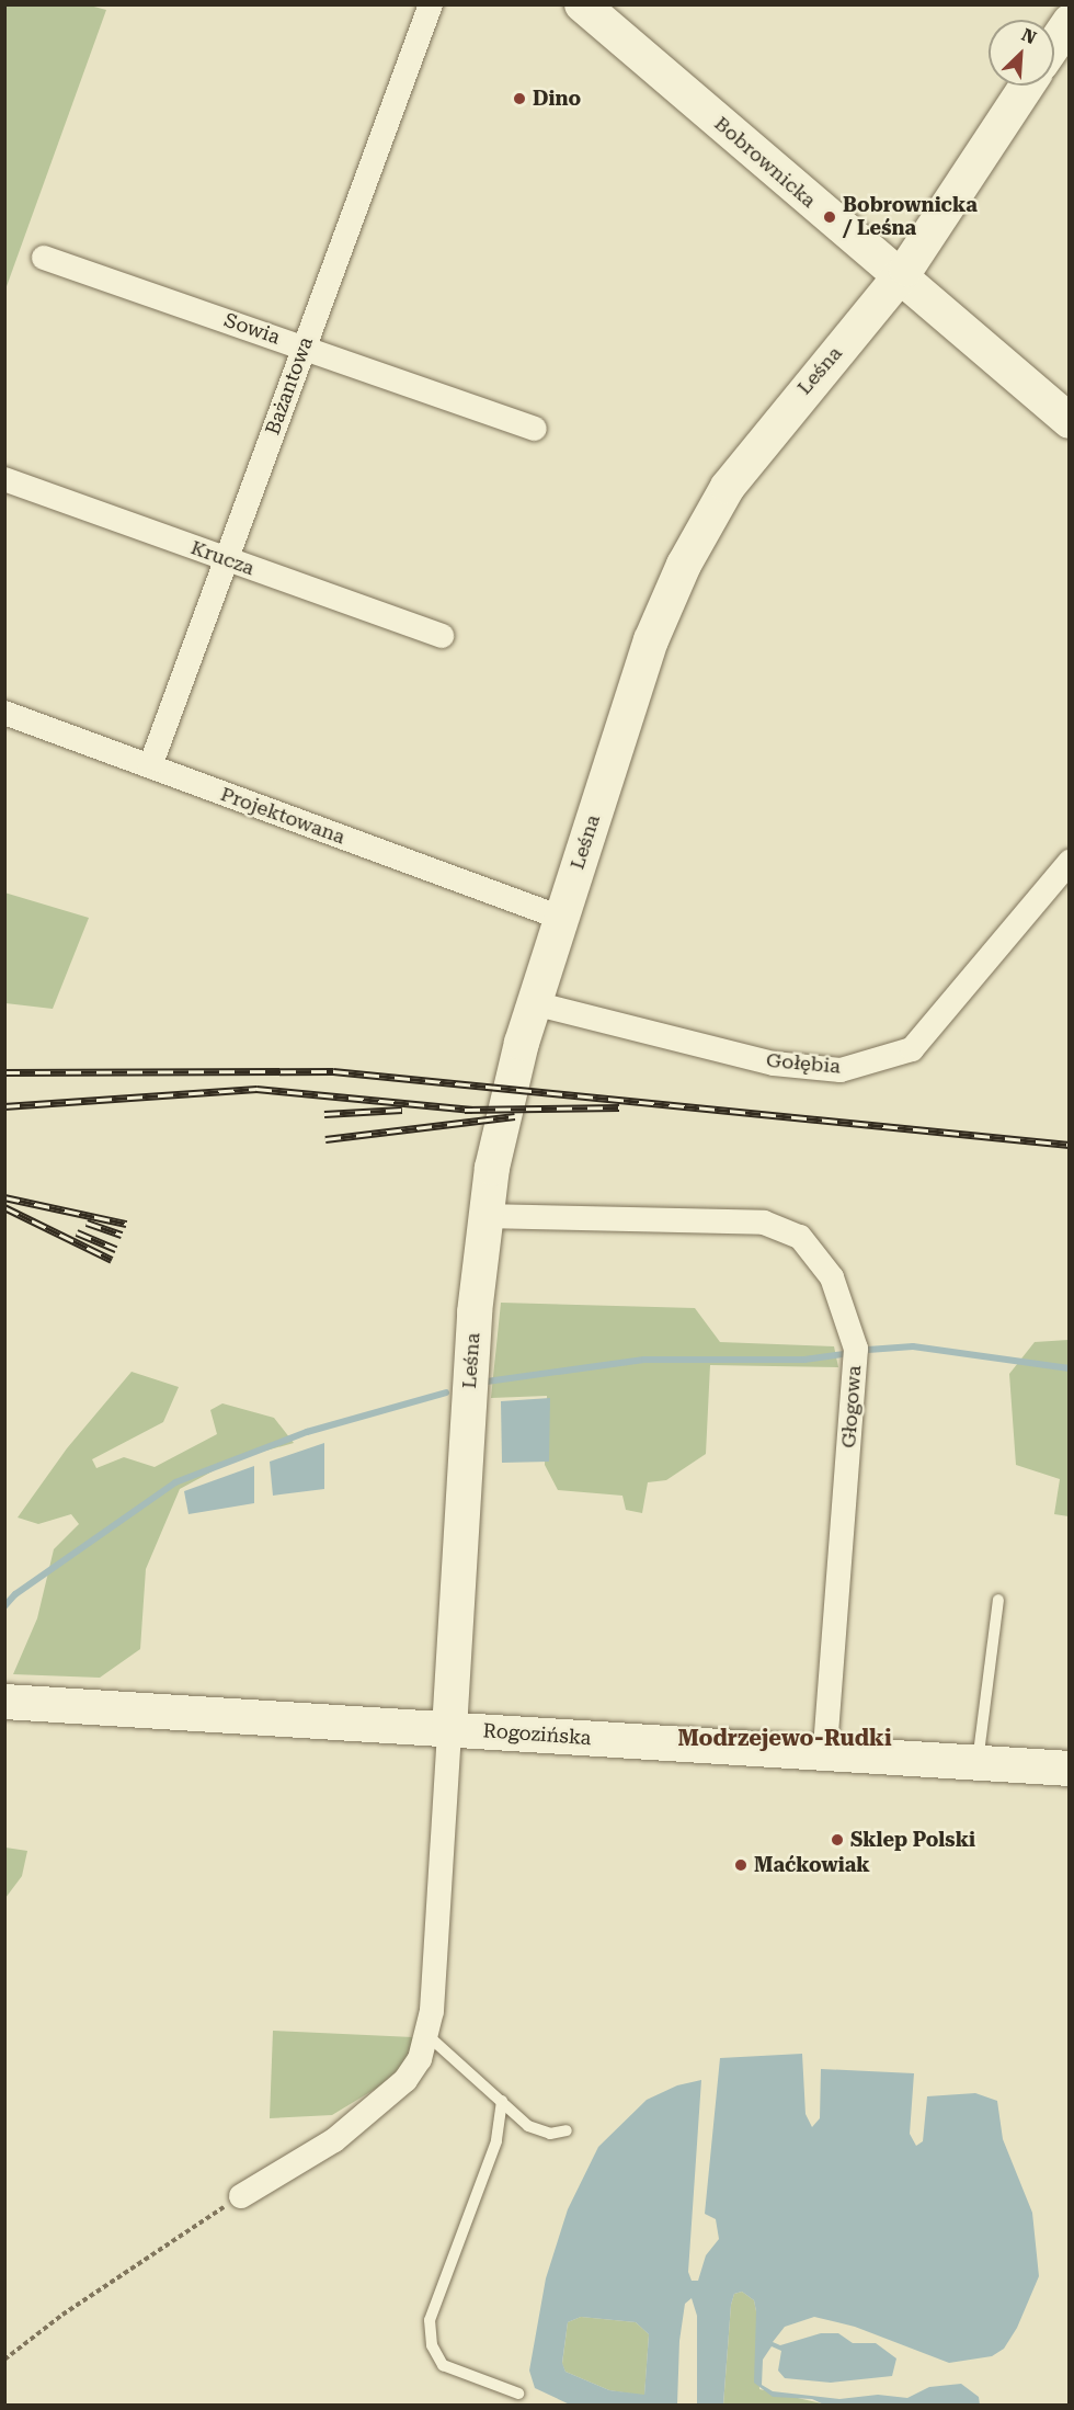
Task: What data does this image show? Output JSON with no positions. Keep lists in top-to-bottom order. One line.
{"streets":{"street":["Bobrownicka","Sowia","Leśna","Bażantowa","Krucza","Projektowana","Gołębia","Głogowa","Rogozińska"]},"crossings":[["Bobrownicka","Leśna"],["Sowia","Bażantowa"],["Leśna","Projektowana"],["Leśna","Gołębia"],["Leśna","Głogowa"],["Leśna","Rogozińska"],["Bażantowa","Krucza"],["Bażantowa","Projektowana"],["Głogowa","Rogozińska"]],"districts":["Modrzejewo-Rudki"],"places":["Dino","Bobrownicka / Leśna","Sklep Polski","Maćkowiak"],"north":"top right"}
